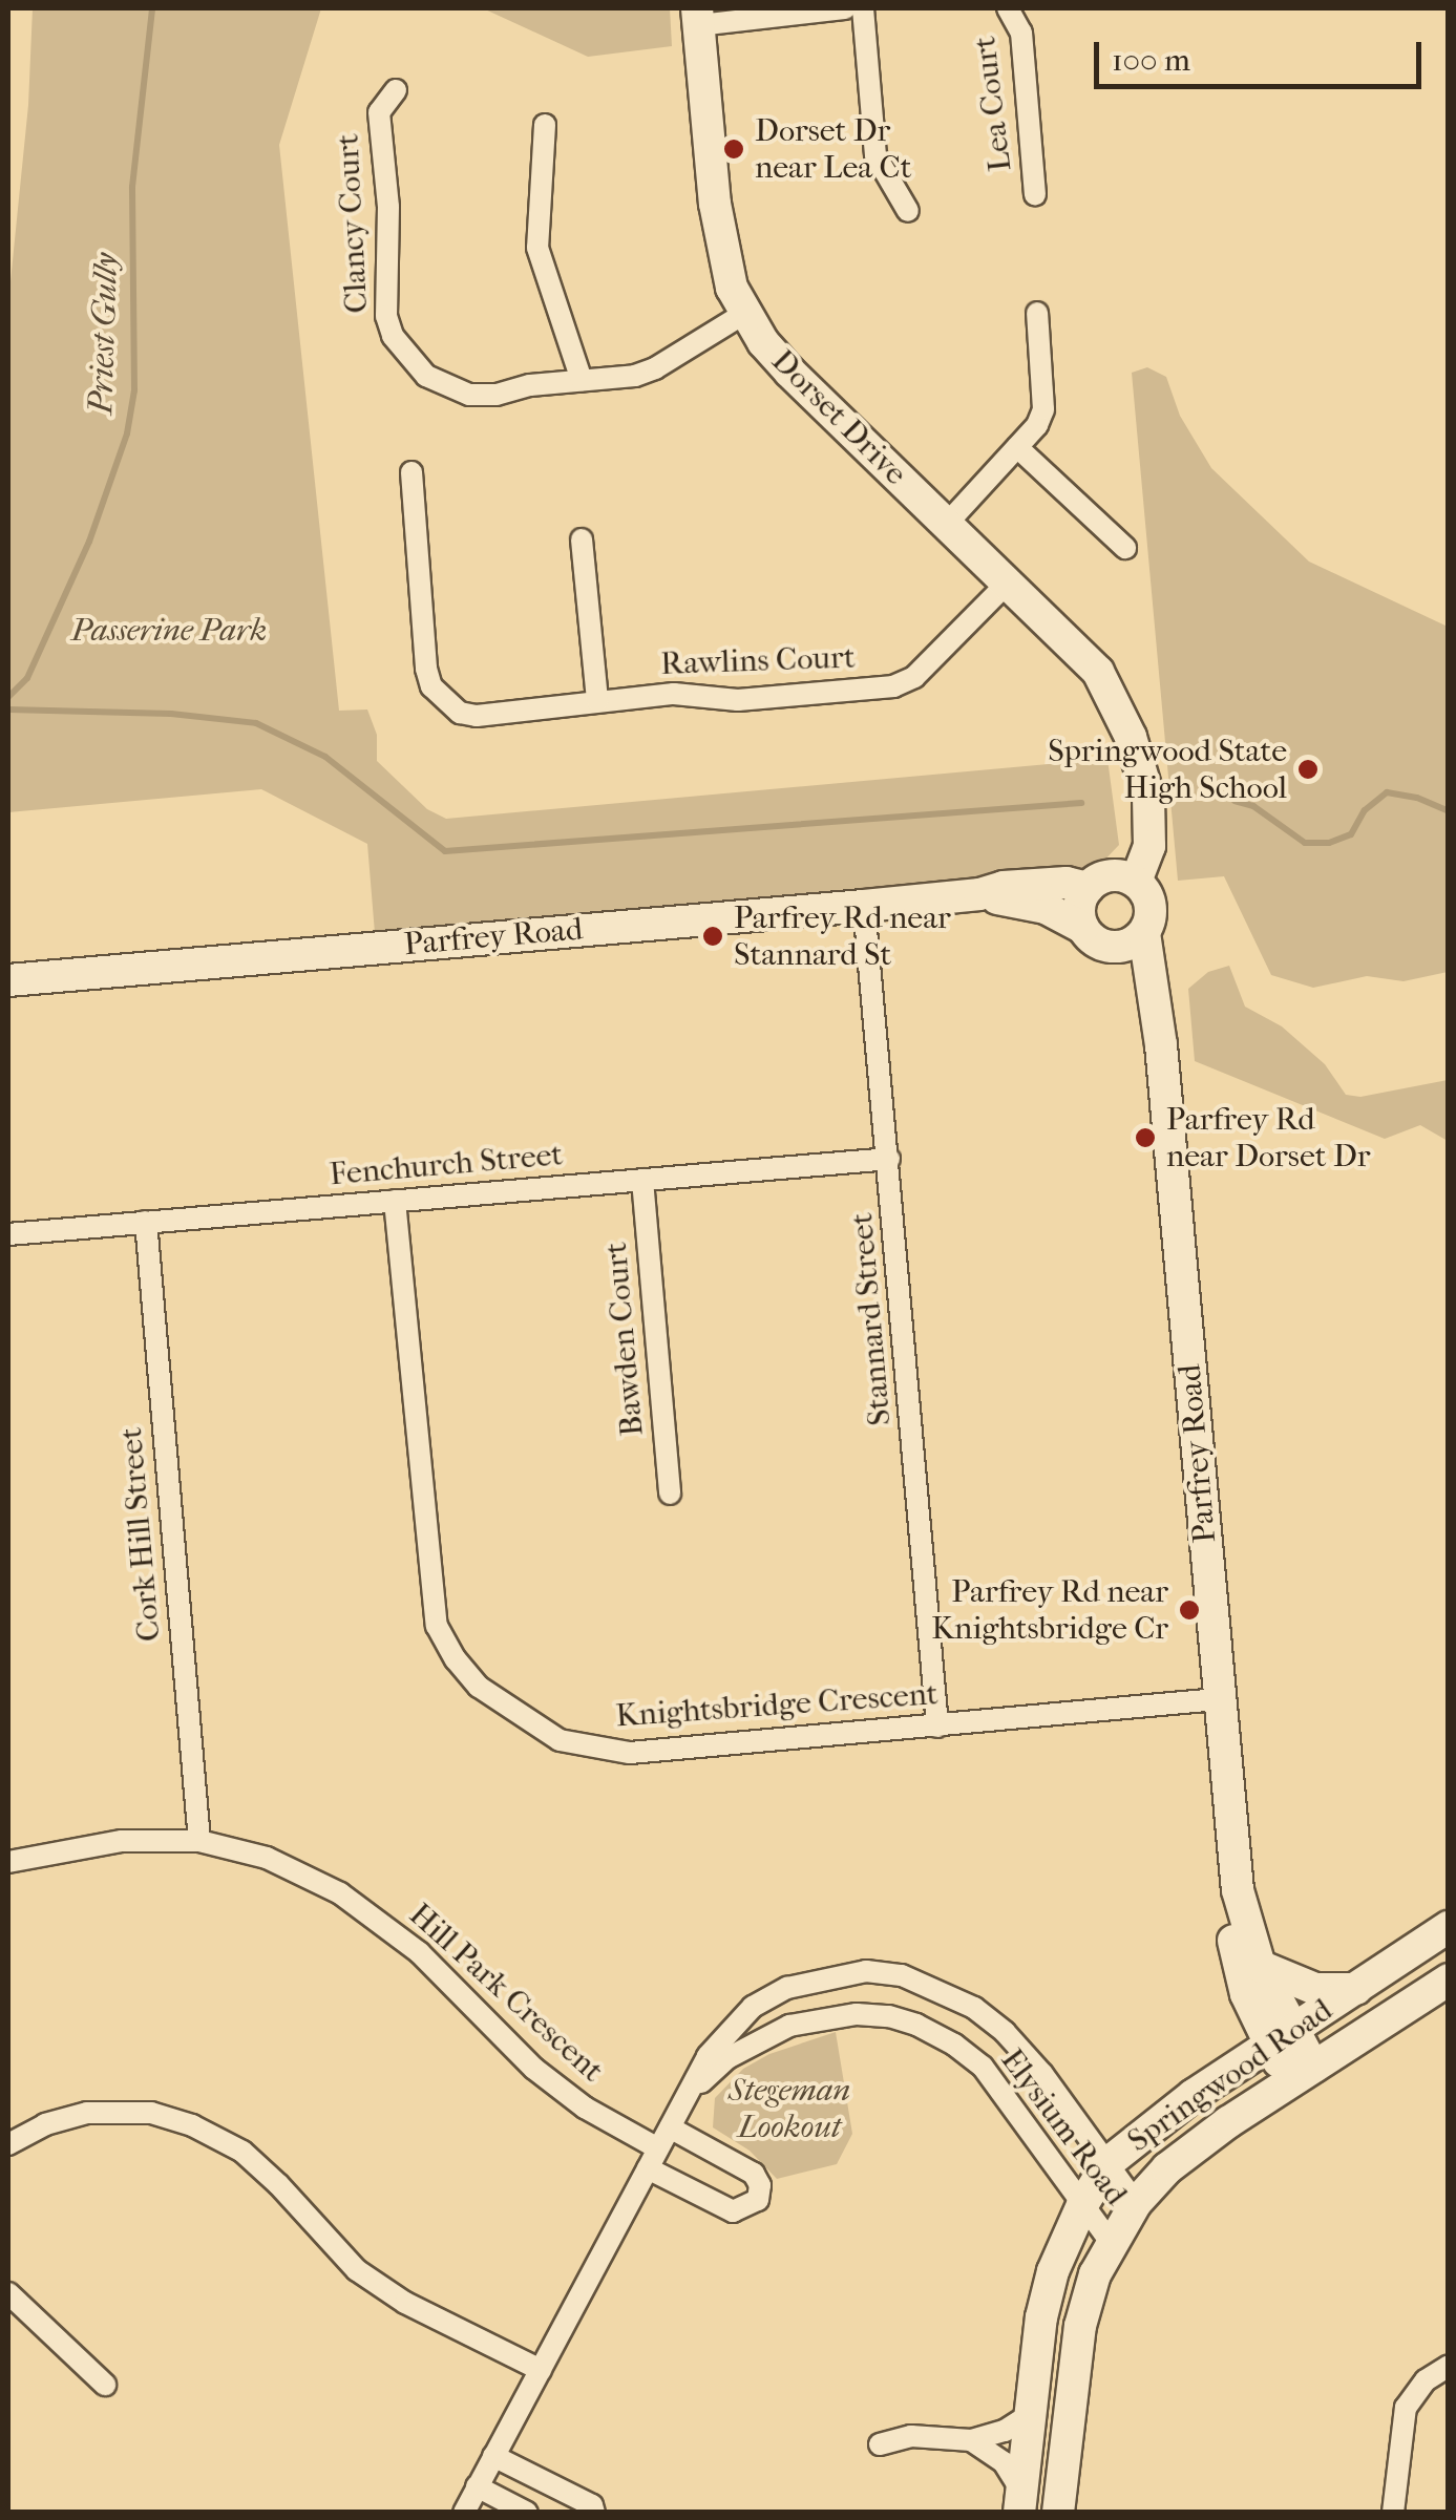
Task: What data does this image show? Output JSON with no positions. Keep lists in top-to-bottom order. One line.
{"streets":{"main road":["Dorset Drive","Parfrey Road","Springwood Road"],"street":["Lea Court","Clancy Court","Rawlins Court","Fenchurch Street","Stannard Street","Bawden Court","Cork Hill Street","Knightsbridge Crescent","Hill Park Crescent","Elysium Road"]},"crossings":[["Clancy Court","Dorset Drive"],["Dorset Drive","Rawlins Court"],["Dorset Drive","Parfrey Road"],["Parfrey Road","Stannard Street"],["Parfrey Road","Knightsbridge Crescent"],["Parfrey Road","Springwood Road"],["Fenchurch Street","Stannard Street"],["Fenchurch Street","Bawden Court"],["Fenchurch Street","Cork Hill Street"],["Fenchurch Street","Knightsbridge Crescent"],["Stannard Street","Knightsbridge Crescent"],["Cork Hill Street","Hill Park Crescent"],["Hill Park Crescent","Elysium Road"],["Springwood Road","Elysium Road"]],"water":["Priest Gully"],"parks":["Passerine Park","Stegeman Lookout"],"places":["Dorset Dr near Lea Ct","Springwood State High School","Parfrey Rd near Stannard St","Parfrey Rd near Dorset Dr","Parfrey Rd near Knightsbridge Cr"],"scale_bar":"100 m"}
